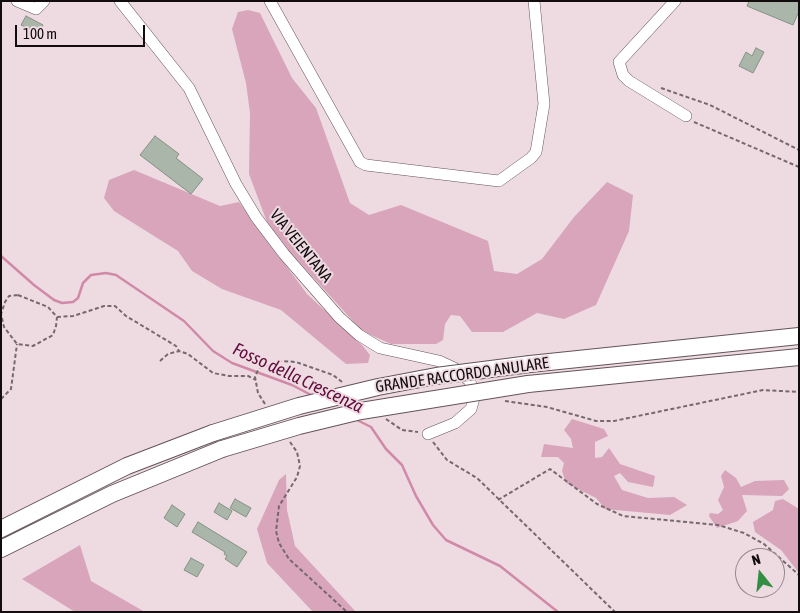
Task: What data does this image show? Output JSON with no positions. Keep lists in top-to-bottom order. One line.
{"streets":{"highway":["GRANDE RACCORDO ANULARE"],"street":["VIA VEIENTANA"]},"water":["Fosso della Crescenza"],"scale_bar":"100 m","north":"top"}
